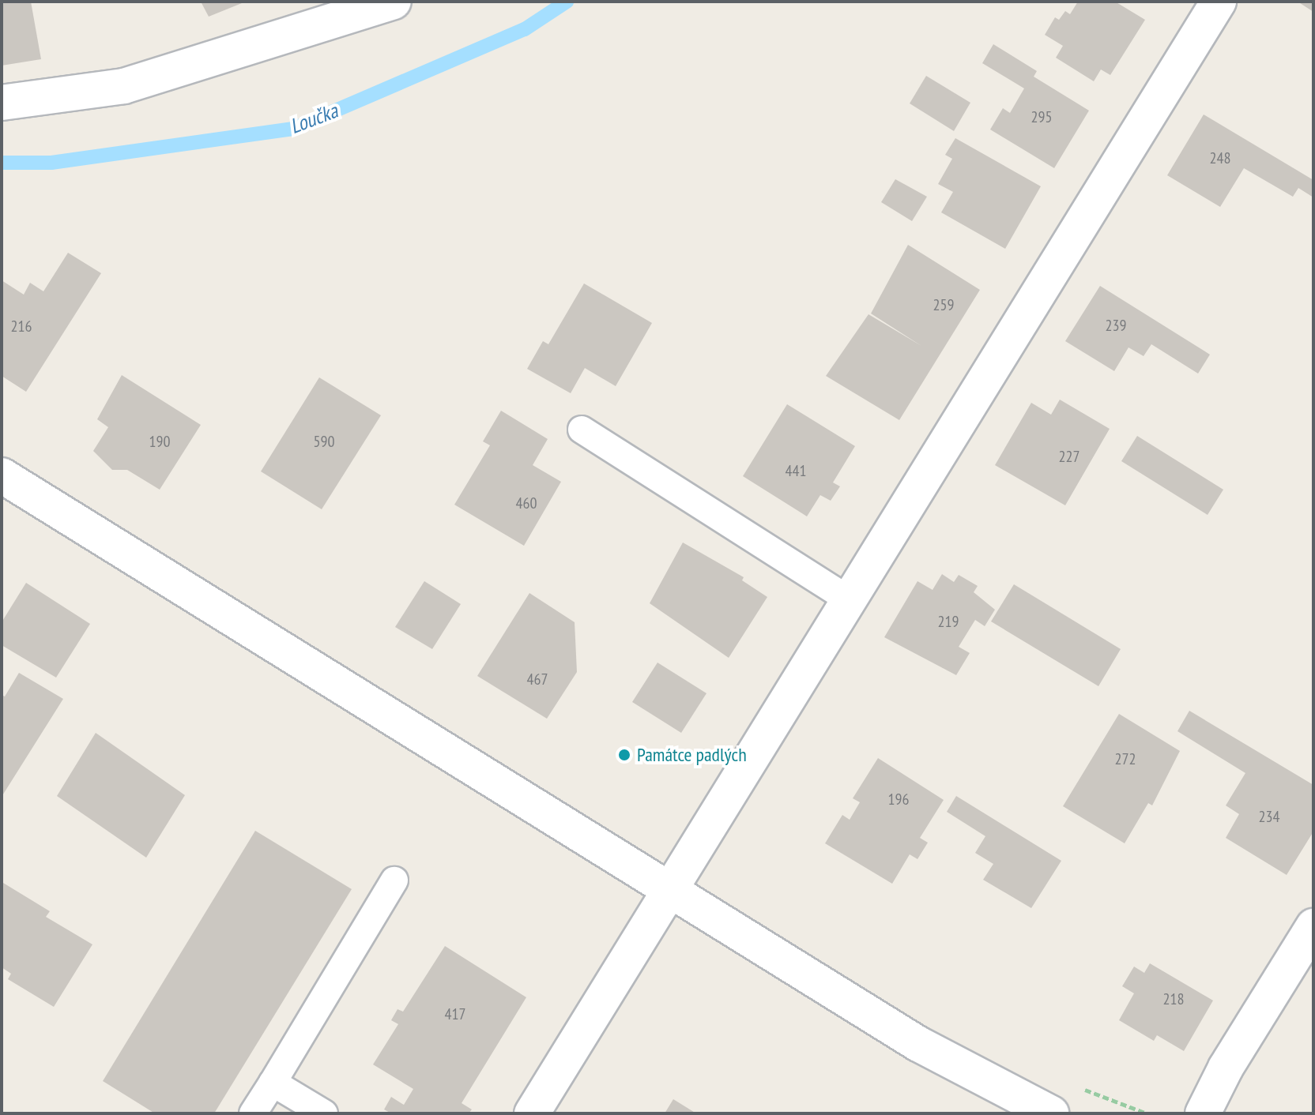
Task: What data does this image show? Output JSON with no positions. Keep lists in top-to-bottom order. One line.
{"water":["Loučka"],"places":["Památce padlých"],"house_numbers":["295","248","259","239","216","190","590","227","441","460","219","467","272","196","234","218","417"]}
